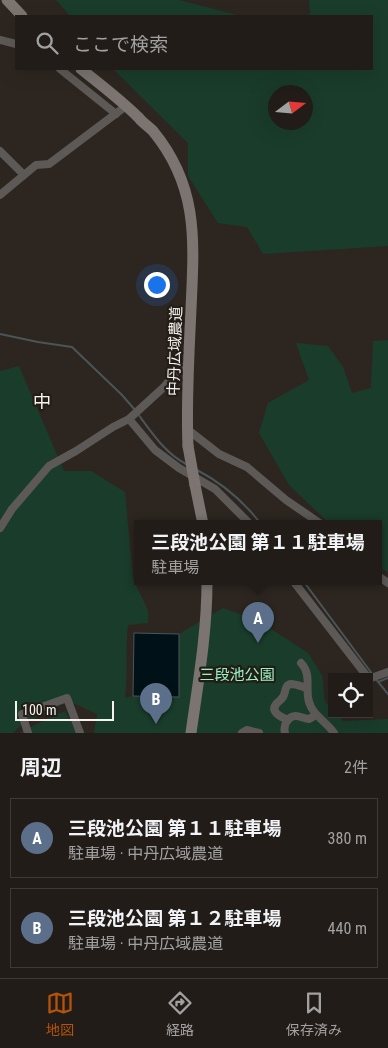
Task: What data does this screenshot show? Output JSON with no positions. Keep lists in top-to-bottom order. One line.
{"streets":{"street":["中丹広域農道"]},"districts":["中"],"parks":["三段池公園"],"scale_bar":"100 m","north":"right","page":{"search":"ここで検索","popup":["三段池公園 第１１駐車場","駐車場"],"pins":["A","B"],"scale":"100 m","heading":["周辺","2件"],"list":[{"mark":"A","name":"三段池公園 第１１駐車場","note":"駐車場 · 中丹広域農道","value":"380 m"},{"mark":"B","name":"三段池公園 第１２駐車場","note":"駐車場 · 中丹広域農道","value":"440 m"}],"nav":["地図","経路","保存済み"]}}
